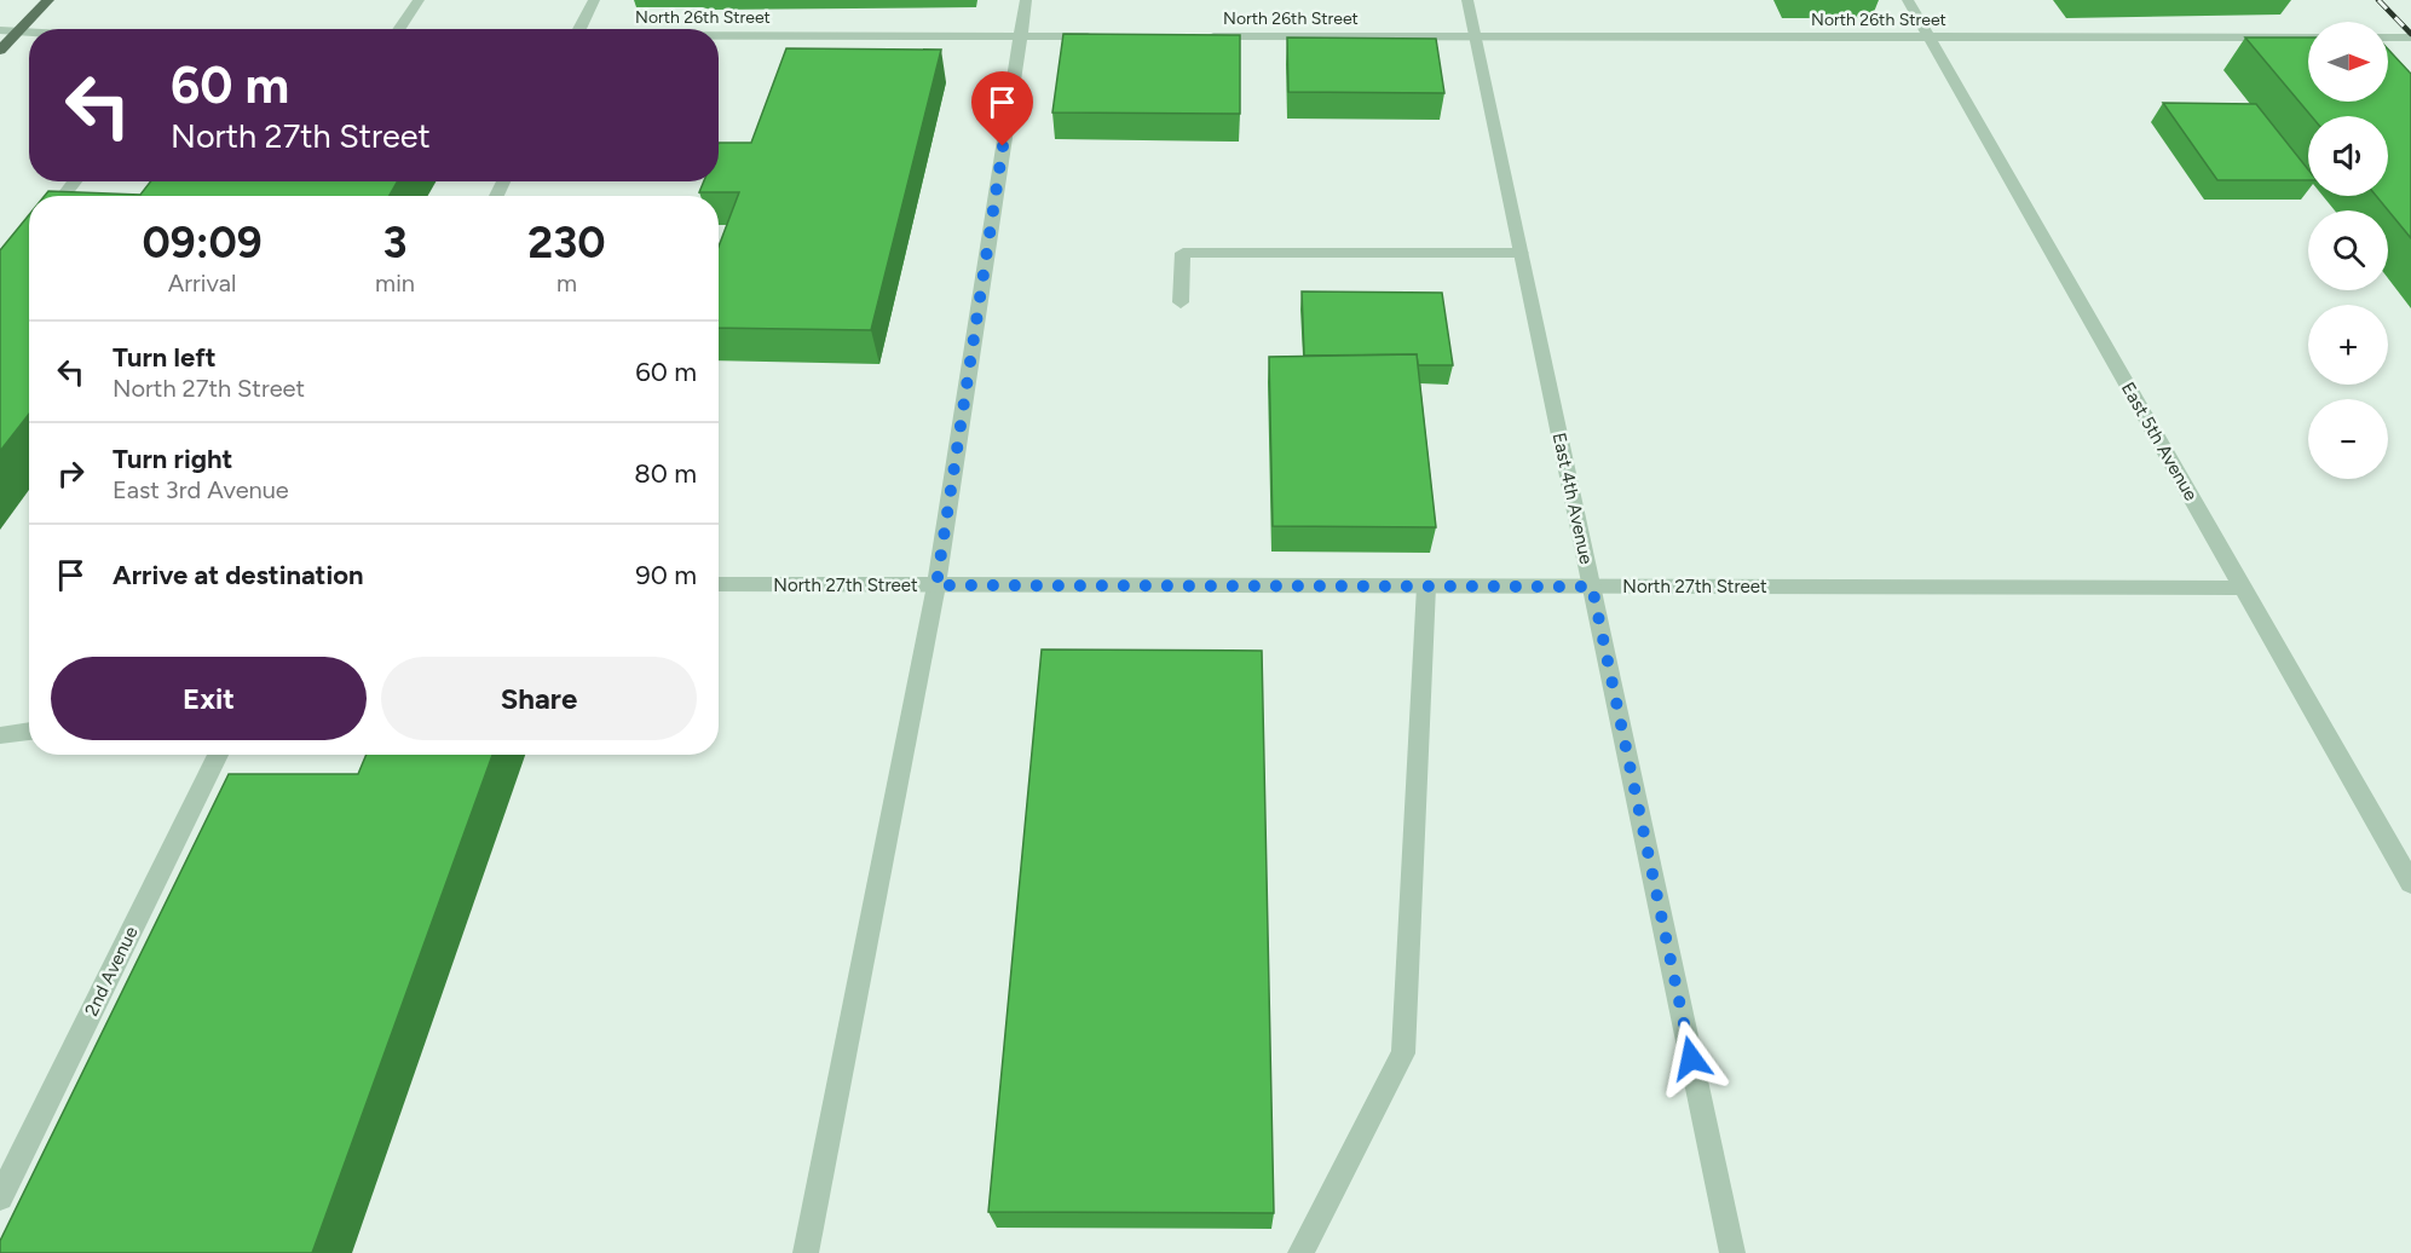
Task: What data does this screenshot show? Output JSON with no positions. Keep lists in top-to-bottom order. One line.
{"streets":{"street":["North 26th Street","East 5th Avenue","East 4th Avenue","North 27th Street","2nd Avenue"]},"crossings":[["North 26th Street","East 5th Avenue"],["North 26th Street","East 4th Avenue"],["East 5th Avenue","North 27th Street"],["East 4th Avenue","North 27th Street"]],"north":"right","page":{"map_buttons":["+","−"],"turn":["60 m","North 27th Street"],"eta":["09:09","Arrival","3","min","230","m"],"list":[{"name":"Turn left","note":"North 27th Street","value":"60 m"},{"name":"Turn right","note":"East 3rd Avenue","value":"80 m"},{"name":"Arrive at destination","value":"90 m"}],"buttons":["Exit","Share"]}}
